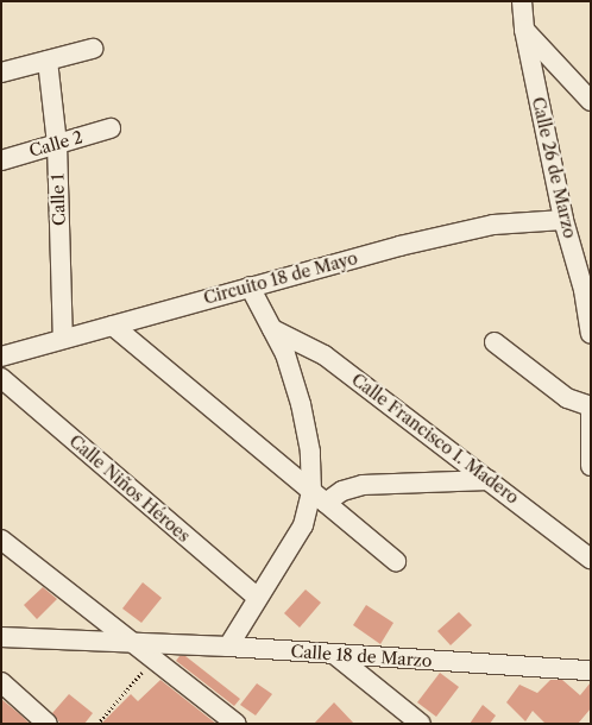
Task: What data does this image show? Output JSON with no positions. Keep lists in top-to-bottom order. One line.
{"streets":{"street":["Calle 2","Calle 26 de Marzo","Calle 1","Circuito 18 de Mayo","Calle Francisco I. Madero","Calle Niños Héroes","Calle 18 de Marzo"]},"crossings":[["Calle 2","Calle 1"],["Calle 26 de Marzo","Circuito 18 de Mayo"],["Calle 1","Circuito 18 de Mayo"]]}
